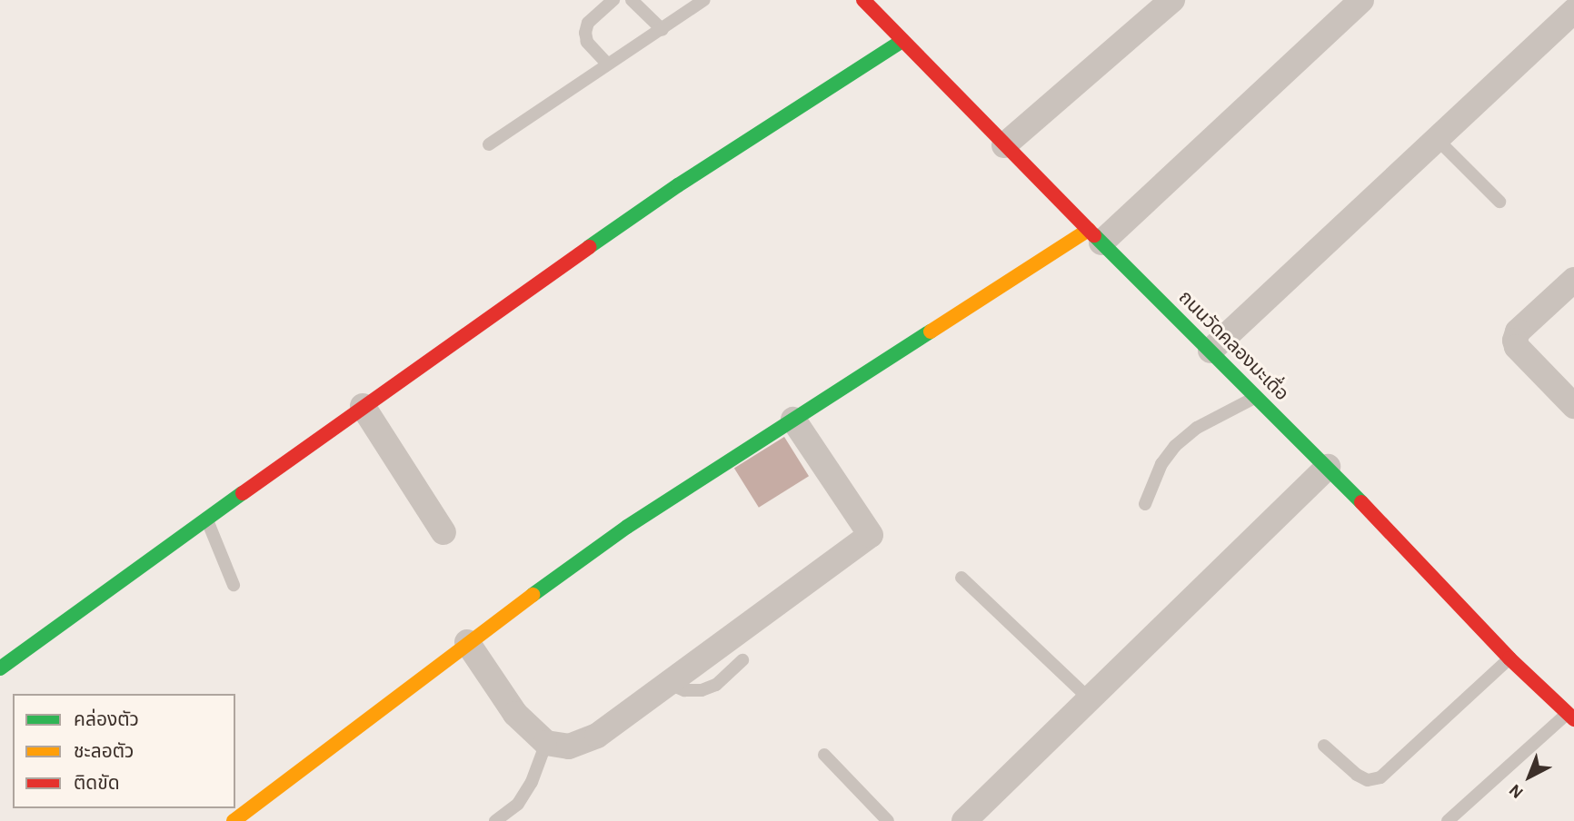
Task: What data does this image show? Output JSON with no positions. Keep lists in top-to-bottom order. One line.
{"streets":{"street":["ถนนวัดคลองมะเดื่อ"]},"legend":["คล่องตัว","ชะลอตัว","ติดขัด"],"north":"bottom left"}
